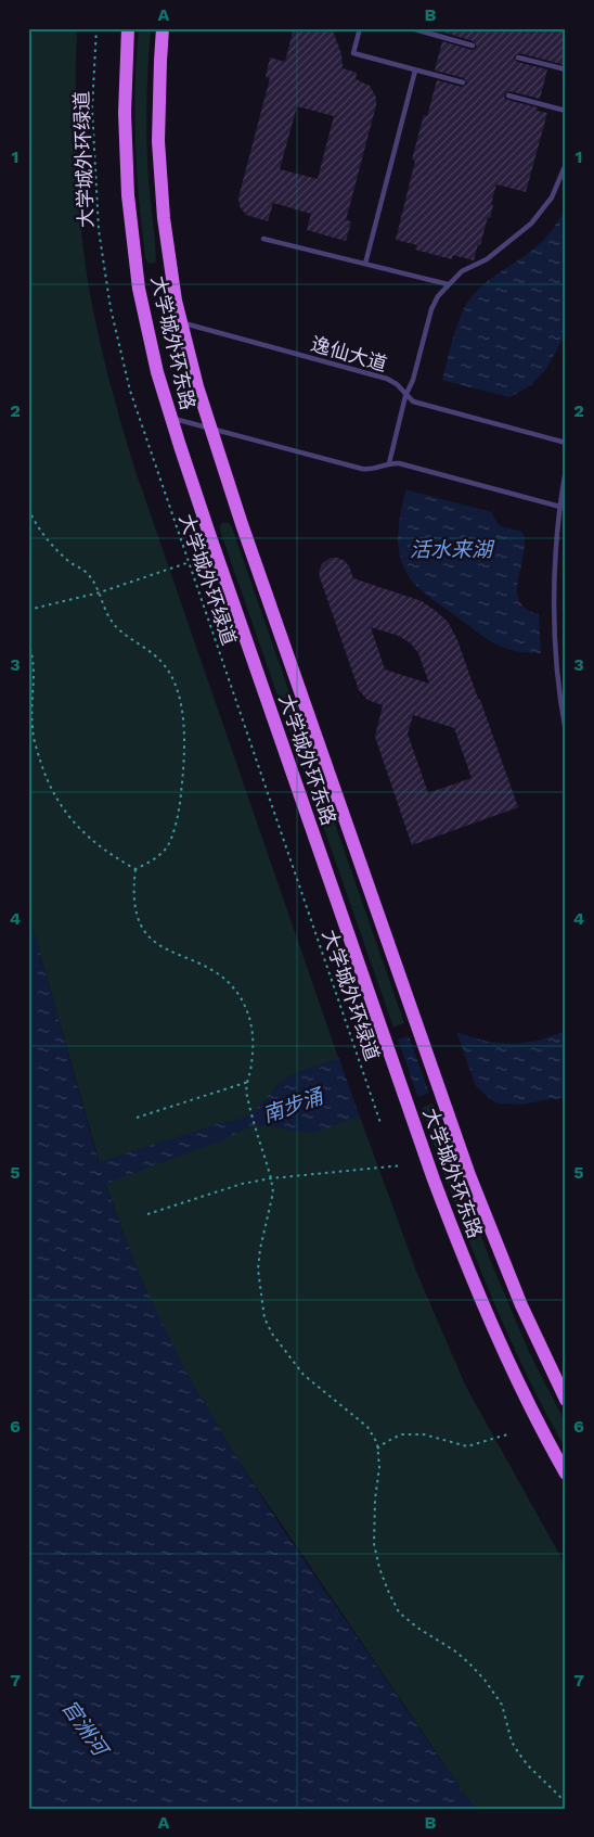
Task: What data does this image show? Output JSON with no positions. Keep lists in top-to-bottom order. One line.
{"streets":{"main road":["大学城外环东路"],"lane":["逸仙大道"],"path":["大学城外环绿道"]},"crossings":[["大学城外环东路","逸仙大道"]],"water":["活水来湖","南步涌","官洲河"],"grid":{"columns":["A","B"],"rows":["1","2","3","4","5","6","7"]}}
